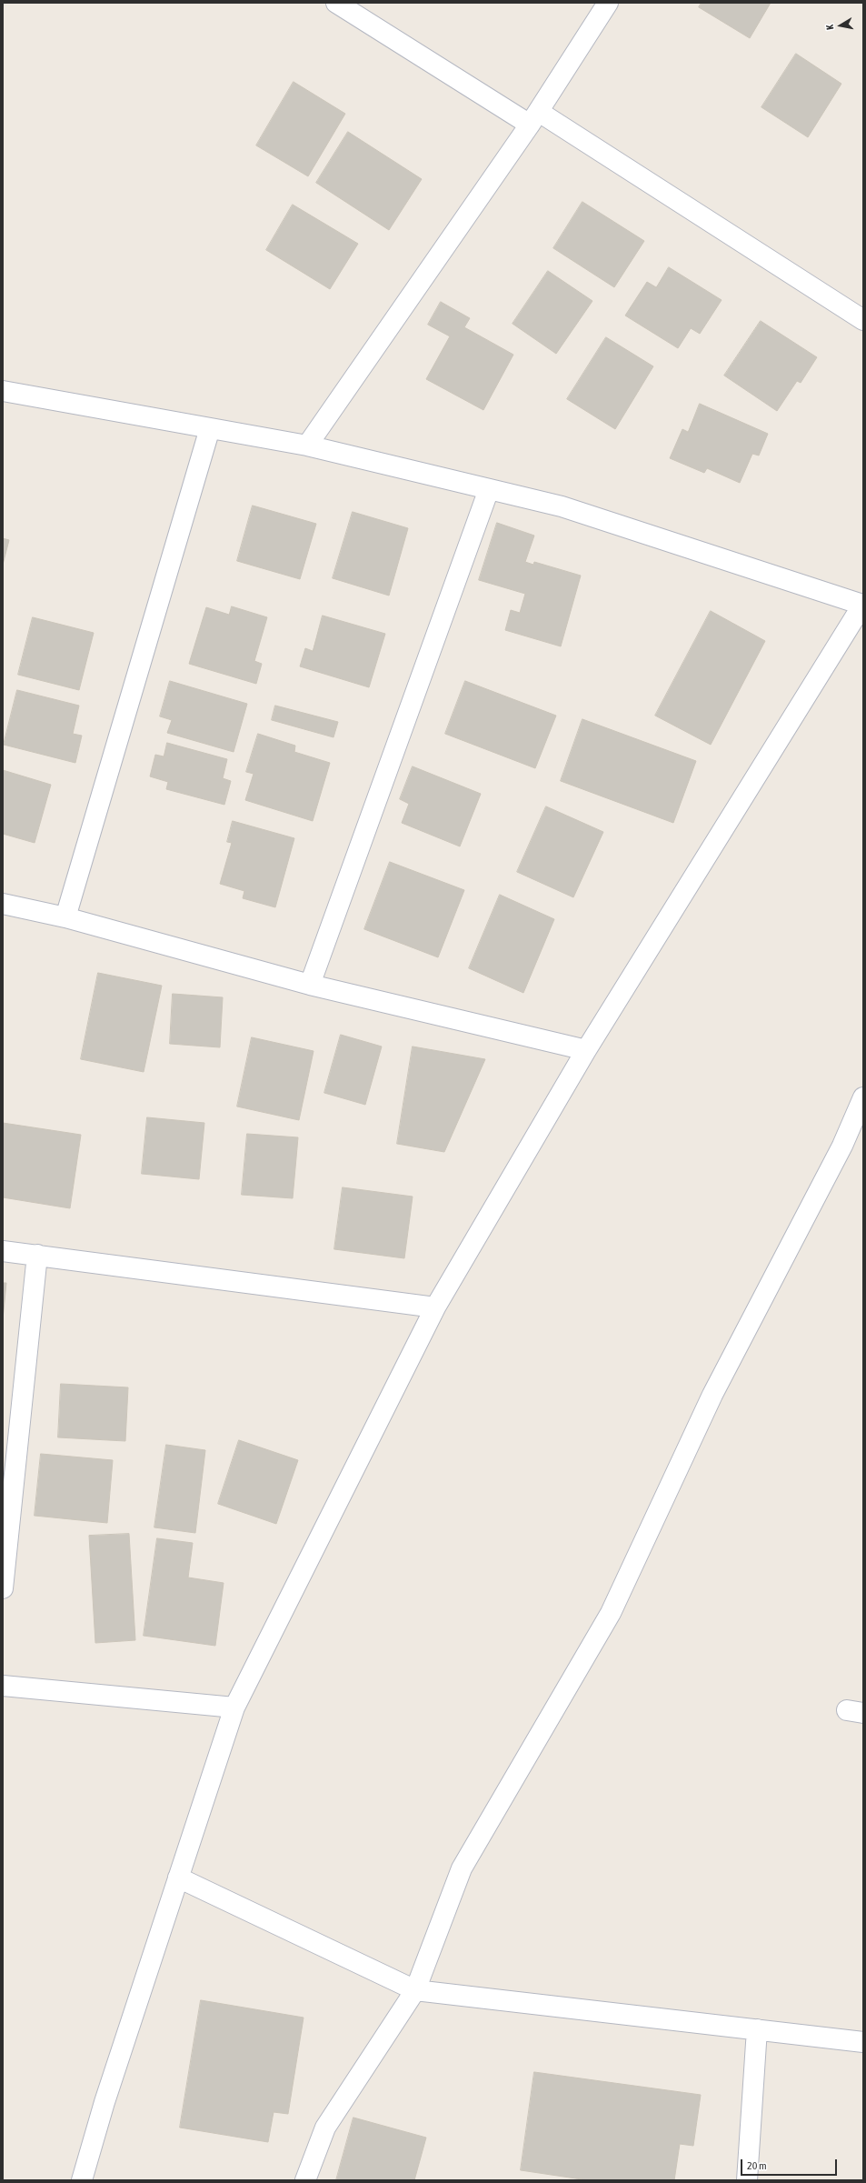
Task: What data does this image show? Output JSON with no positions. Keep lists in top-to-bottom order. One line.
{"scale_bar":"20 m","north":"left"}
